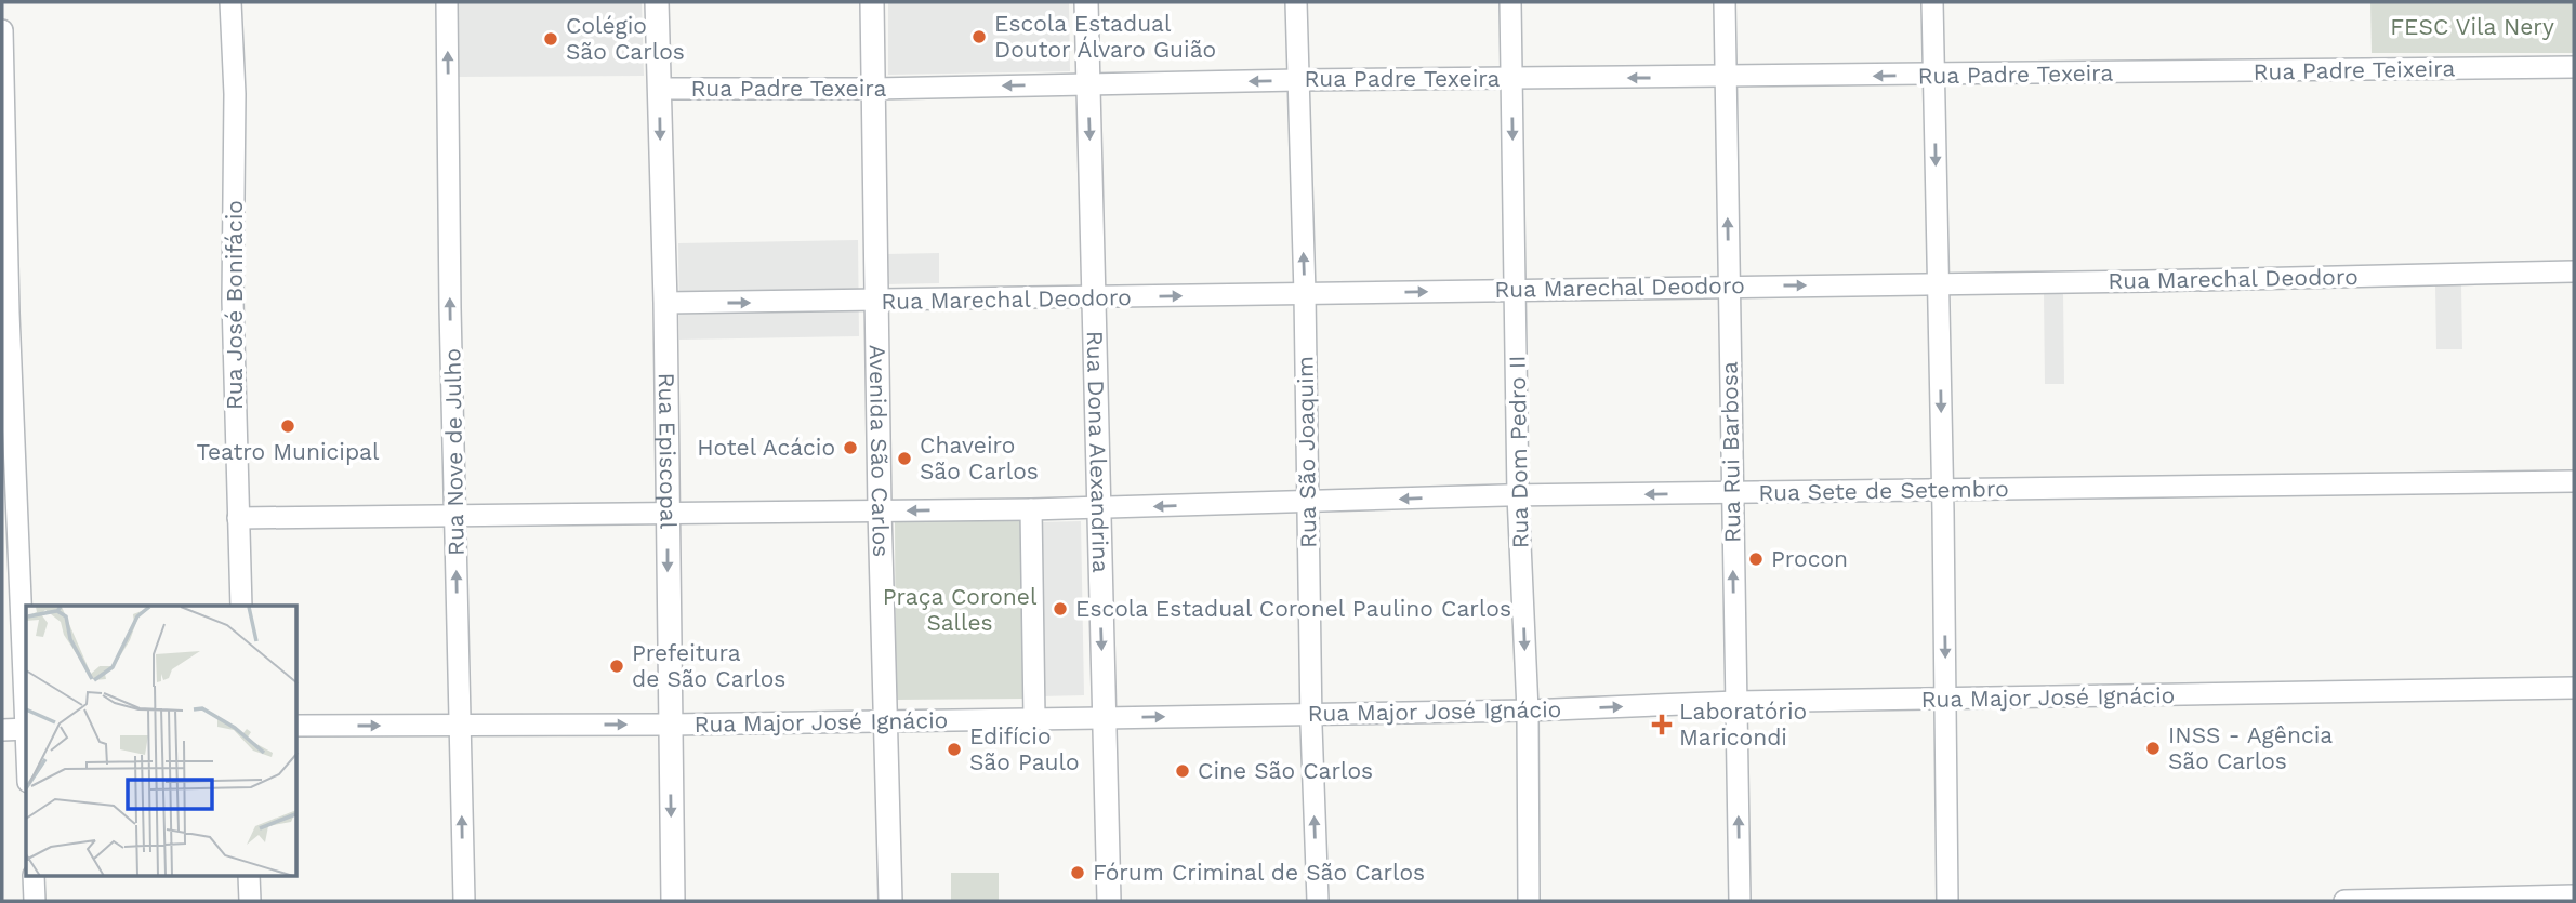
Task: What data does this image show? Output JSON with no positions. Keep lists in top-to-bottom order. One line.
{"streets":{"main road":["Rua Padre Teixeira","Rua Padre Texeira","Rua Marechal Deodoro","Rua José Bonifácio","Rua Episcopal","Rua Nove de Julho","Avenida São Carlos","Rua Dona Alexandrina","Rua São Joaquim","Rua Dom Pedro II","Rua Rui Barbosa","Rua Sete de Setembro","Rua Major José Ignácio"]},"crossings":[["Rua Padre Teixeira","Rua Padre Texeira"],["Rua Padre Texeira","Rua Episcopal"],["Rua Padre Texeira","Avenida São Carlos"],["Rua Padre Texeira","Rua Dona Alexandrina"],["Rua Padre Texeira","Rua São Joaquim"],["Rua Padre Texeira","Rua Dom Pedro II"],["Rua Padre Texeira","Rua Rui Barbosa"],["Rua Marechal Deodoro","Rua Episcopal"],["Rua Marechal Deodoro","Avenida São Carlos"],["Rua Marechal Deodoro","Rua Dona Alexandrina"],["Rua Marechal Deodoro","Rua São Joaquim"],["Rua Marechal Deodoro","Rua Dom Pedro II"],["Rua Marechal Deodoro","Rua Rui Barbosa"],["Rua José Bonifácio","Rua Sete de Setembro"],["Rua Episcopal","Rua Sete de Setembro"],["Rua Episcopal","Rua Major José Ignácio"],["Rua Nove de Julho","Rua Sete de Setembro"],["Rua Nove de Julho","Rua Major José Ignácio"],["Avenida São Carlos","Rua Sete de Setembro"],["Avenida São Carlos","Rua Major José Ignácio"],["Rua Dona Alexandrina","Rua Sete de Setembro"],["Rua Dona Alexandrina","Rua Major José Ignácio"],["Rua São Joaquim","Rua Sete de Setembro"],["Rua São Joaquim","Rua Major José Ignácio"],["Rua Dom Pedro II","Rua Sete de Setembro"],["Rua Dom Pedro II","Rua Major José Ignácio"],["Rua Rui Barbosa","Rua Sete de Setembro"],["Rua Rui Barbosa","Rua Major José Ignácio"]],"one_way":["Rua Padre Texeira","Rua Marechal Deodoro","Rua Episcopal","Rua Nove de Julho","Rua São Joaquim","Rua Dom Pedro II","Rua Rui Barbosa"],"parks":["FESC Vila Nery","Praça Coronel Salles"],"places":{"other":["Escola Estadual Doutor Álvaro Guião","Colégio São Carlos","Teatro Municipal","Hotel Acácio","Chaveiro São Carlos","Procon","Escola Estadual Coronel Paulino Carlos","Prefeitura de São Carlos","INSS - Agência São Carlos","Edifício São Paulo","Cine São Carlos","Fórum Criminal de São Carlos"],"health":["Laboratório Maricondi"]}}
